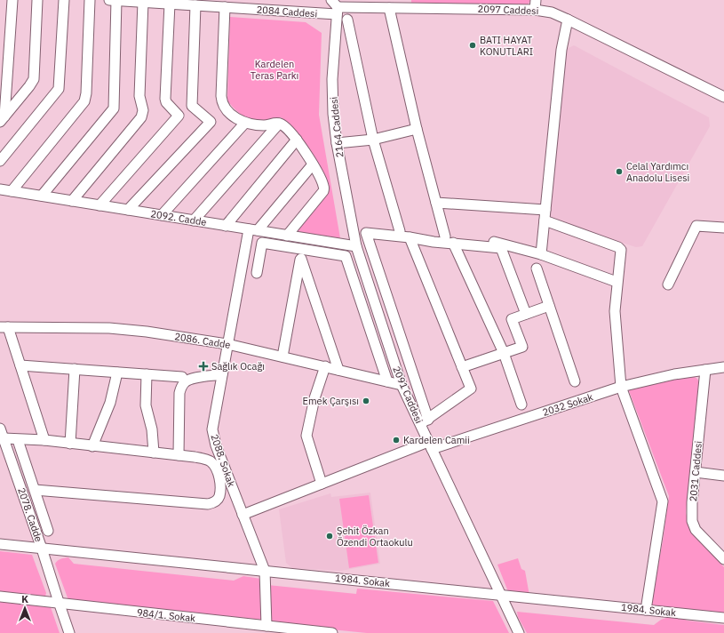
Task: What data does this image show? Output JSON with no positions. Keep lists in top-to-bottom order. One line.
{"streets":{"street":["2097 Caddesi","2084 Caddesi","2164 Caddesi","2092. Cadde","2086. Cadde","2091 Caddesi","2032 Sokak","2088. Sokak","2031 Caddesi","2078. Cadde","1984. Sokak","984/1. Sokak"]},"crossings":[["2097 Caddesi","2084 Caddesi"],["2097 Caddesi","2164 Caddesi"],["2084 Caddesi","2164 Caddesi"],["2164 Caddesi","2092. Cadde"],["2164 Caddesi","2091 Caddesi"],["2092. Cadde","2091 Caddesi"],["2092. Cadde","2088. Sokak"],["2086. Cadde","2091 Caddesi"],["2086. Cadde","2088. Sokak"],["2091 Caddesi","2032 Sokak"],["2091 Caddesi","1984. Sokak"],["2032 Sokak","2088. Sokak"],["2032 Sokak","2031 Caddesi"],["2088. Sokak","1984. Sokak"],["2088. Sokak","984/1. Sokak"],["2078. Cadde","1984. Sokak"],["2078. Cadde","984/1. Sokak"]],"parks":["Kardelen Teras Parkı"],"places":{"other":["BATI HAYAT KONUTLARI","Celal Yardımcı Anadolu Lisesi","Emek Çarşısı","Kardelen Camii","Şehit Özkan Özendi Ortaokulu"],"health":["Sağlık Ocağı"]},"north":"top"}
